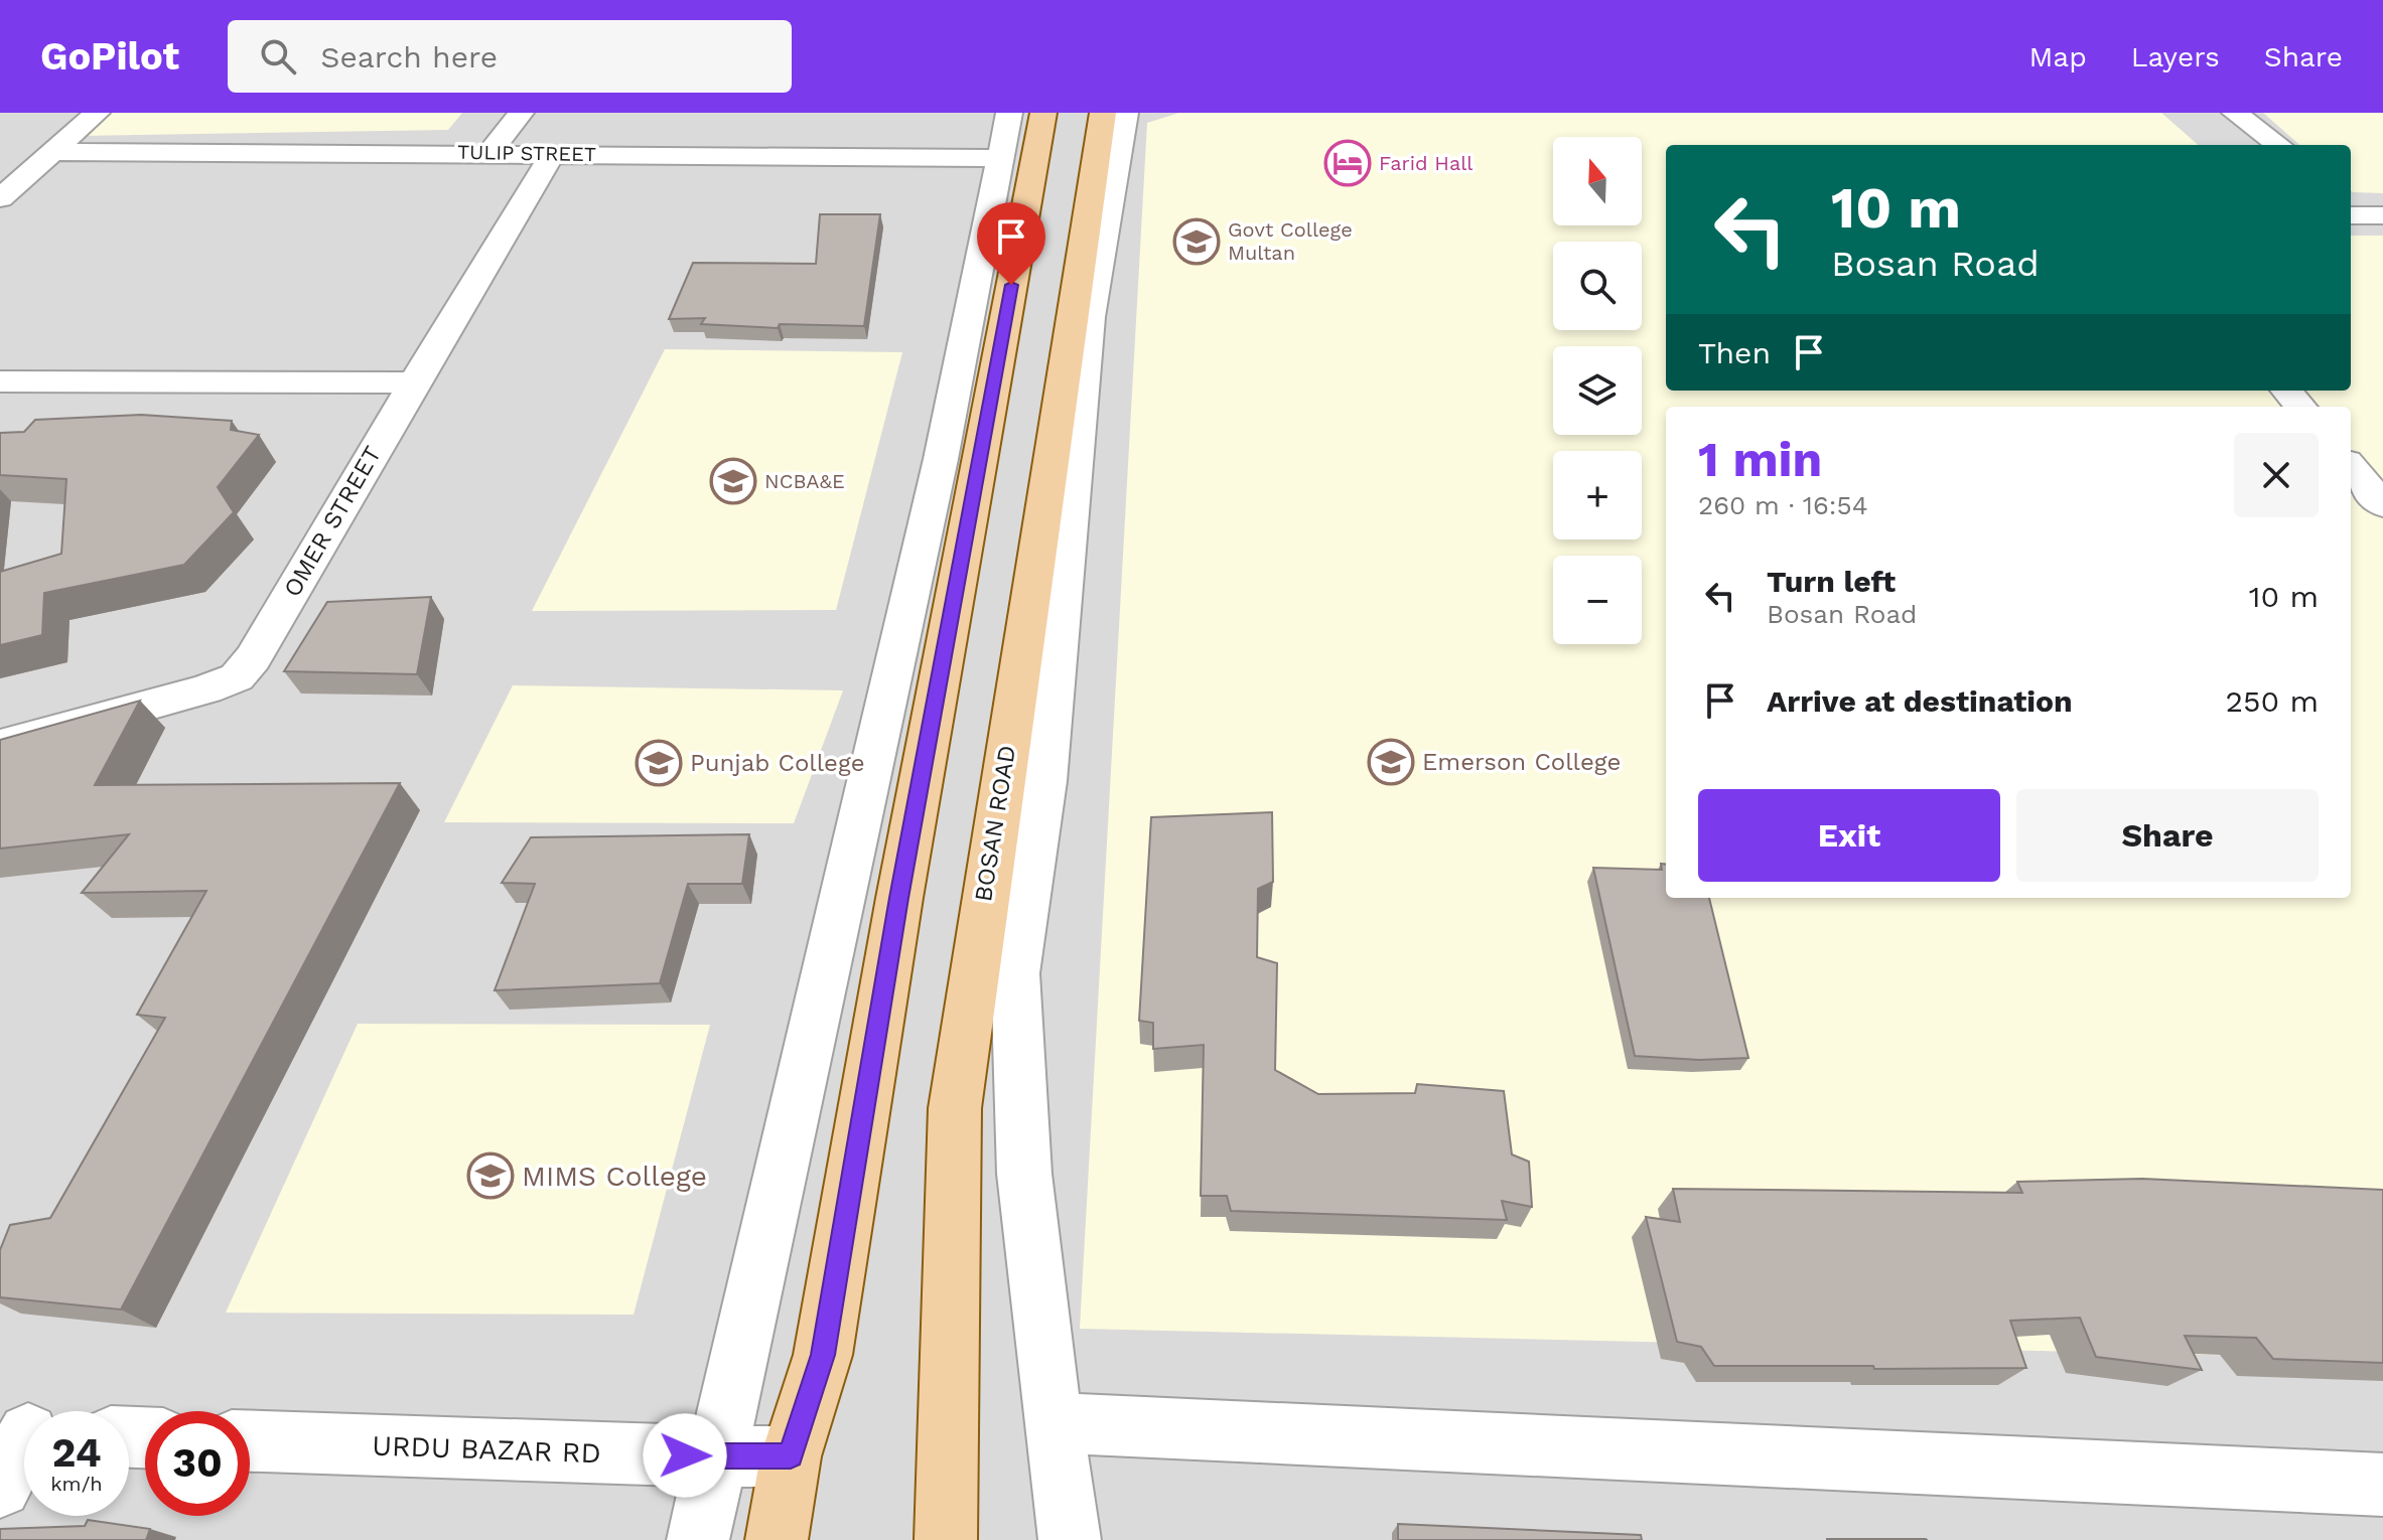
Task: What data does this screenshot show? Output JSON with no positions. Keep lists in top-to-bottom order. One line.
{"streets":{"main road":["BOSAN ROAD"],"street":["TULIP STREET","OMER STREET","URDU BAZAR RD"]},"crossings":[["TULIP STREET","OMER STREET"]],"places":{"hotel":["Farid Hall"],"school or university":["Govt College Multan","NCBA&E","Emerson College","Punjab College","MIMS College"]},"north":"top","page":{"header":"GoPilot","search":"Search here","nav":["Map","Layers","Share"],"map_buttons":["+","−"],"turn":["10 m","Bosan Road"],"then":"Then","heading":["1 min","260 m · 16:54"],"list":[{"name":"Turn left","note":"Bosan Road","value":"10 m"},{"name":"Arrive at destination","value":"250 m"}],"buttons":["Exit","Share"],"speed":"24 km/h","limit":"30"}}
